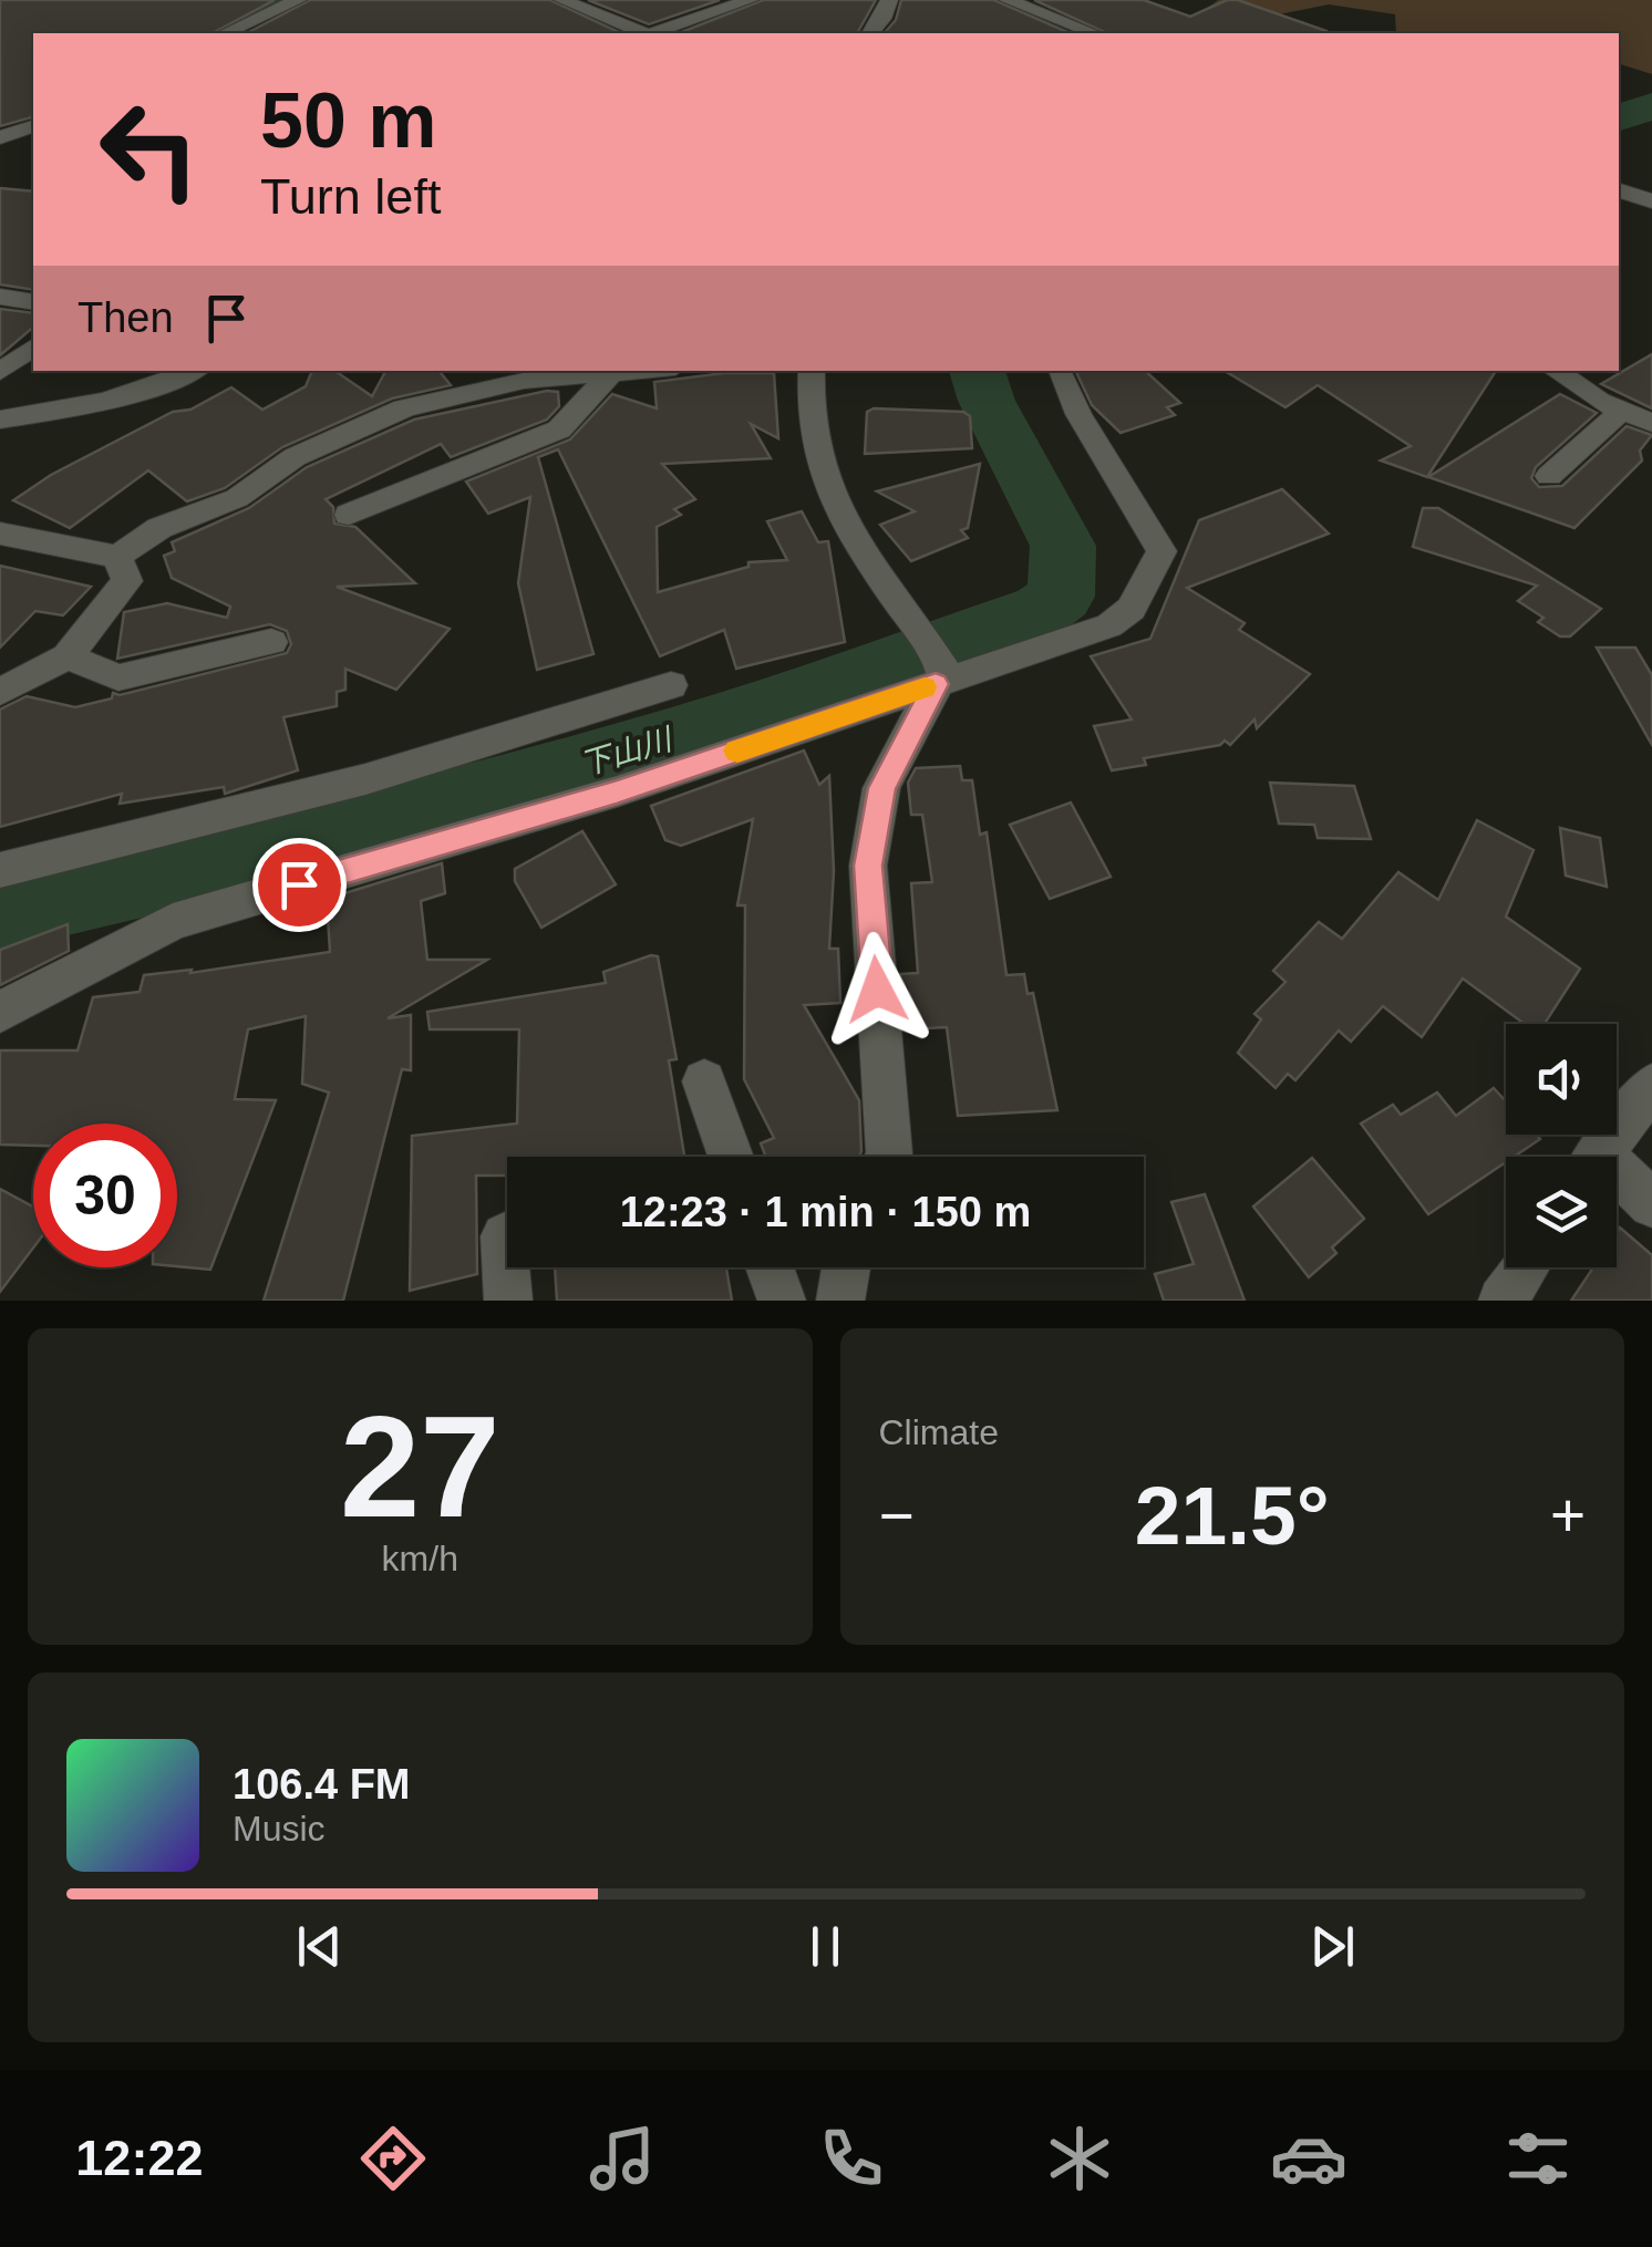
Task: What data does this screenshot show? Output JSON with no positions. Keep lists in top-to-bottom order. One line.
{"water":["下山川"],"page":{"turn":["50 m","Turn left"],"then":"Then","limit":"30","trip":"12:23 · 1 min · 150 m","tile":[["27","km/h"],"Climate"],"heat":["−","21.5°","+"],"song":["106.4 FM","Music"],"tabs":"12:22"}}
